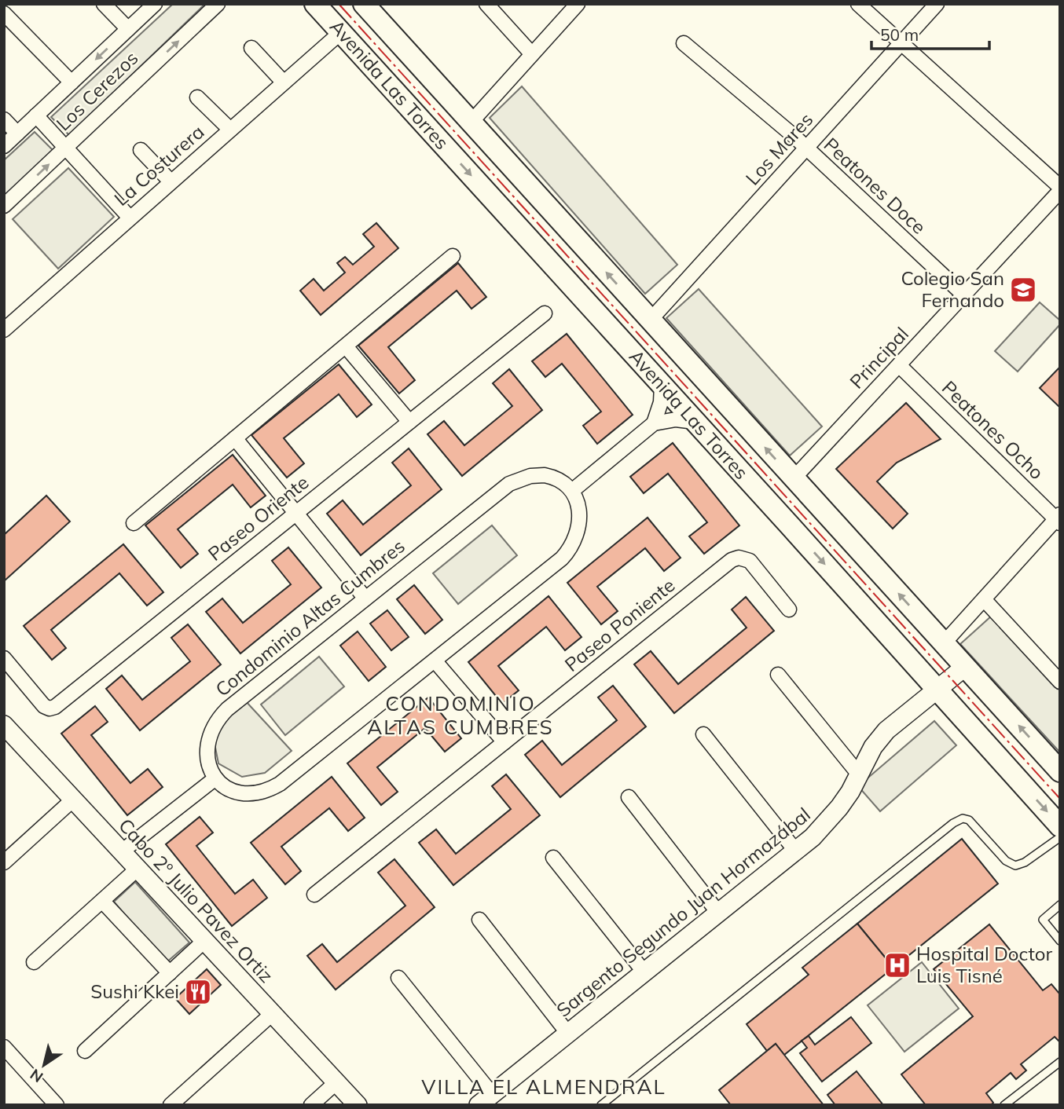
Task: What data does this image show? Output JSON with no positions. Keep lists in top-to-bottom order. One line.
{"streets":{"main road":["Avenida Las Torres"],"street":["Los Cerezos","Los Mares","La Costurera","Peatones Doce","Principal","Peatones Ocho","Paseo Oriente","Condominio Altas Cumbres","Paseo Poniente","Cabo 2º Julio Pavez Ortiz","Sargento Segundo Juan Hormazábal"]},"crossings":[["Avenida Las Torres","Los Mares"],["Avenida Las Torres","La Costurera"],["Avenida Las Torres","Principal"],["Avenida Las Torres","Sargento Segundo Juan Hormazábal"],["Los Mares","Peatones Doce"],["Peatones Doce","Principal"],["Principal","Peatones Ocho"]],"districts":["CONDOMINIO ALTAS CUMBRES","VILLA EL ALMENDRAL"],"places":{"school or university":["Colegio San Fernando"],"hospital":["Hospital Doctor Luis Tisné"],"restaurant":["Sushi Kkei"]},"scale_bar":"50 m","north":"bottom left"}
